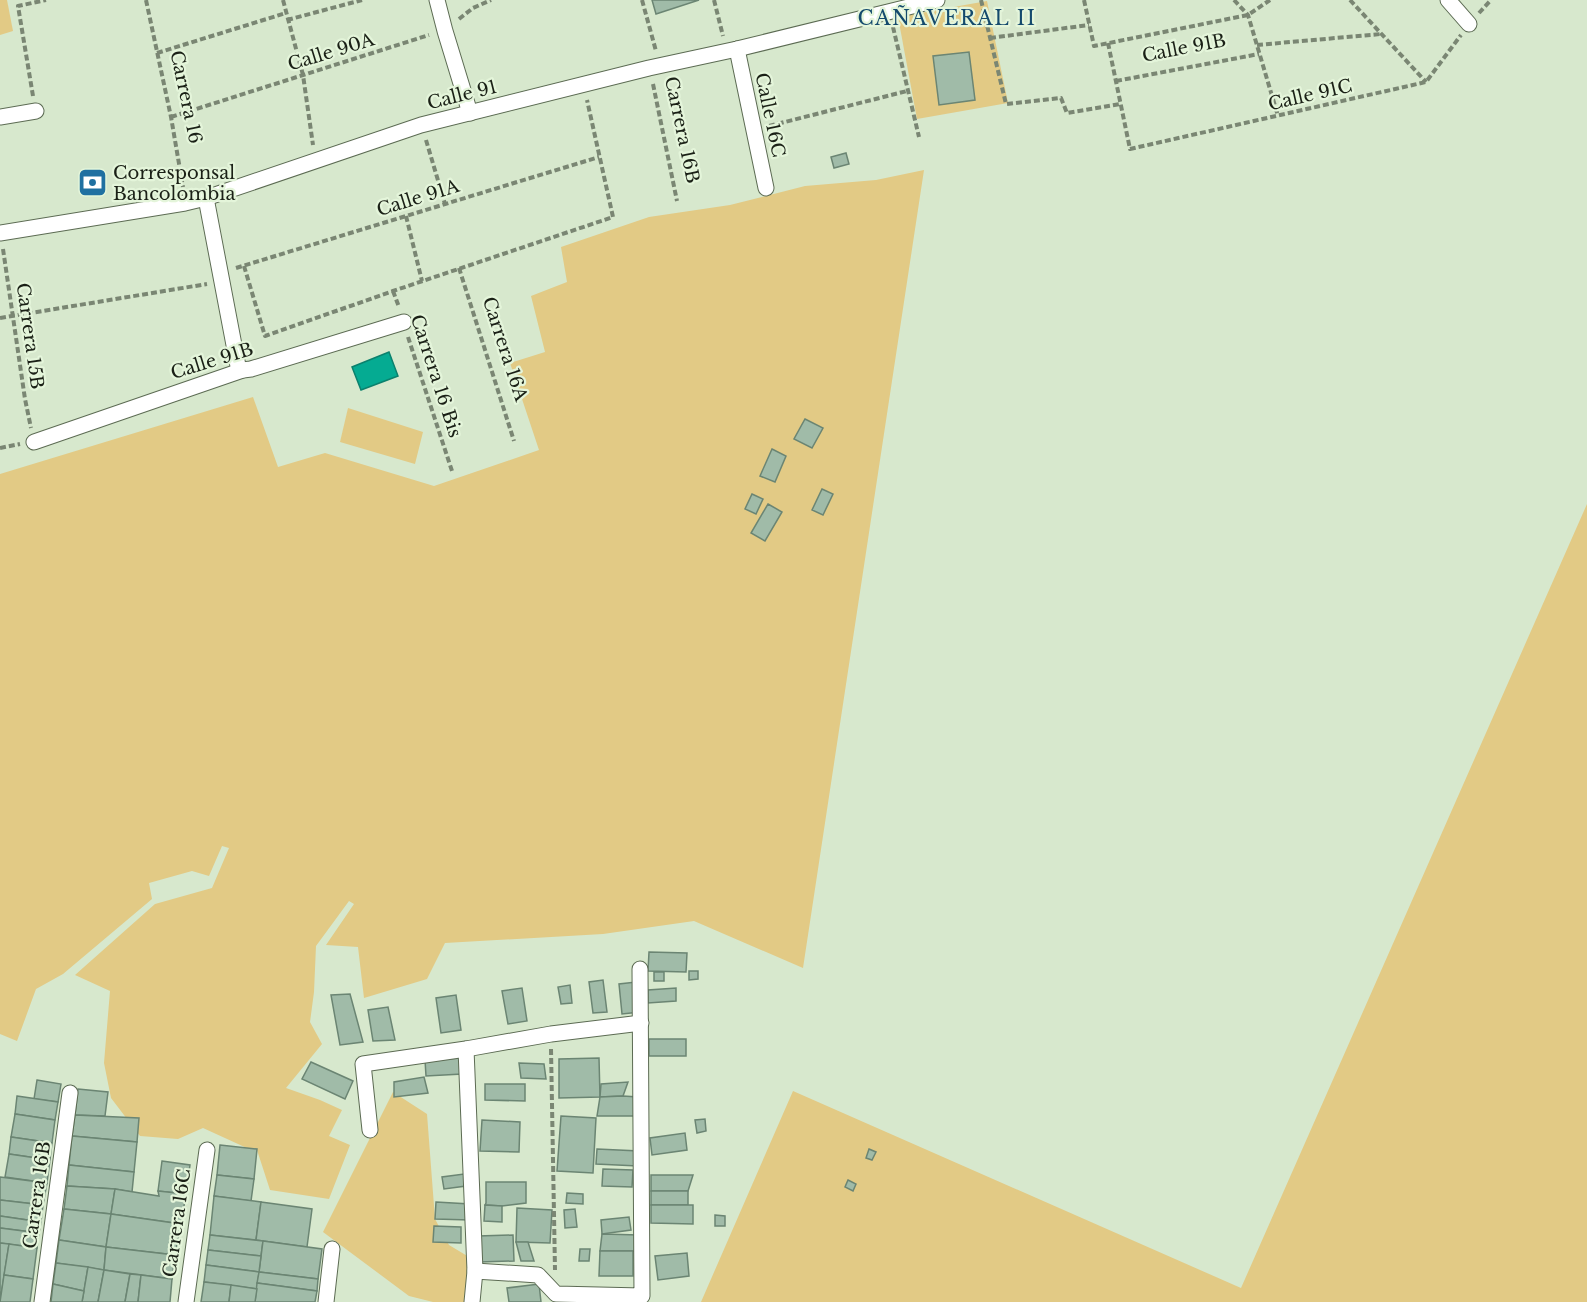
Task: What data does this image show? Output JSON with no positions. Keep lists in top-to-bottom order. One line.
{"streets":{"street":["Calle 91B","Calle 91","Calle 16C","Carrera 16B","Carrera 16C"],"path":["Calle 90A","Calle 91C","Carrera 16","Calle 91A","Carrera 15B","Carrera 16A","Carrera 16 Bis"]},"crossings":[["Calle 91B","Calle 91A"],["Calle 91B","Carrera 15B"],["Calle 91B","Carrera 16A"],["Calle 91B","Carrera 16 Bis"],["Calle 90A","Carrera 16"],["Calle 91","Carrera 16"],["Calle 91","Calle 16C"],["Calle 91","Carrera 16B"],["Calle 91","Carrera 15B"]],"districts":["CAÑAVERAL II"],"places":{"bank":["Corresponsal Bancolombia"]}}
